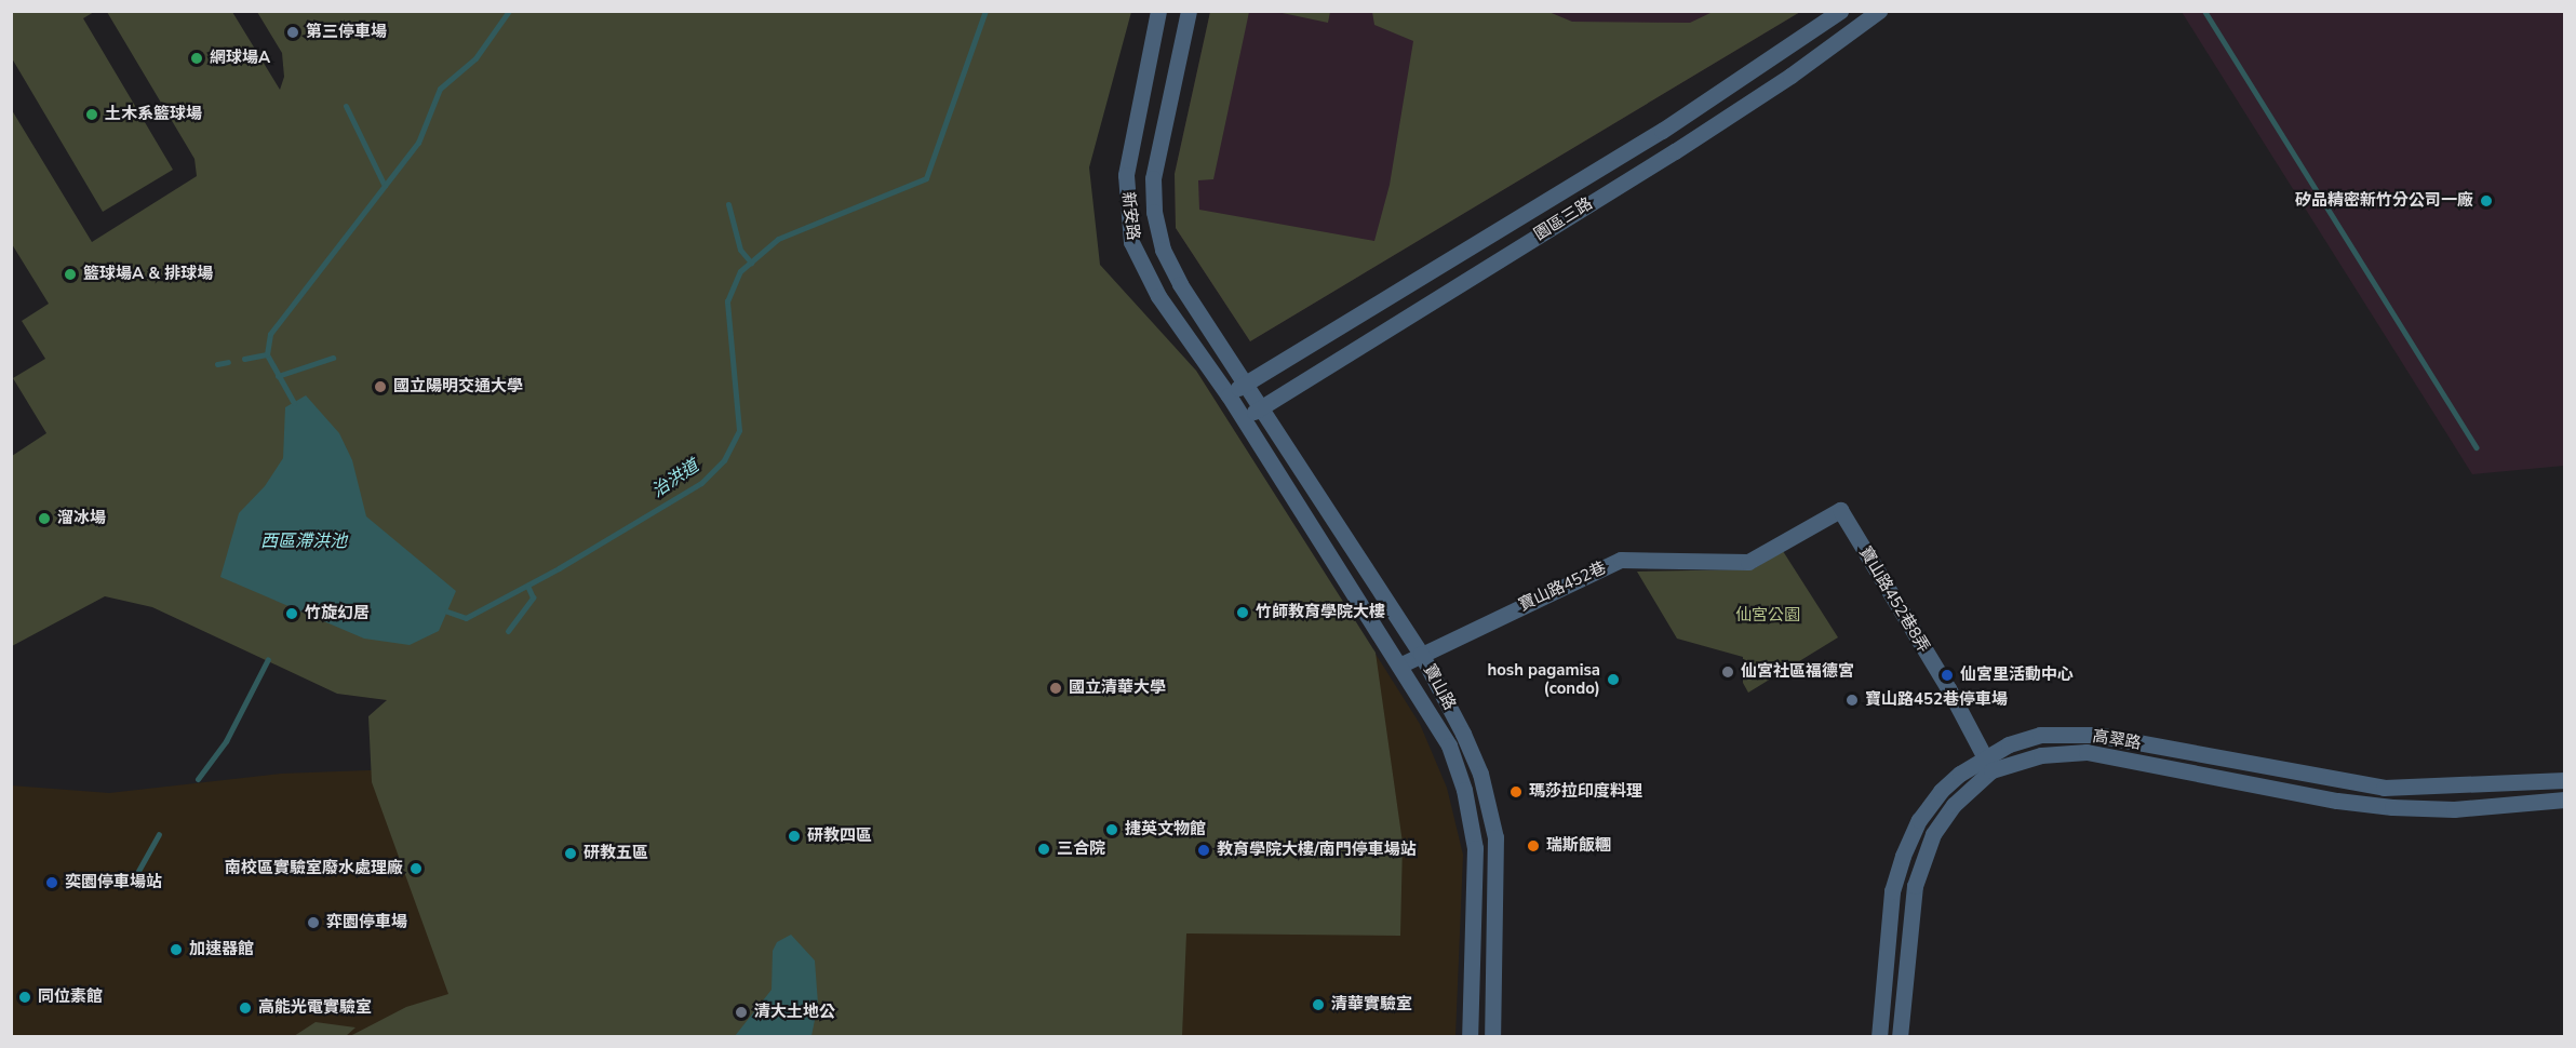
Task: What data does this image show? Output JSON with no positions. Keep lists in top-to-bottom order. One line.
{"streets":{"street":["新安路","園區三路","寶山路452巷","寶山路452巷8弄","寶山路","高翠路"]},"crossings":[["新安路","園區三路"],["新安路","寶山路"],["園區三路","寶山路"],["寶山路452巷","寶山路452巷8弄"],["寶山路452巷","寶山路"],["寶山路452巷8弄","高翠路"]],"water":["治洪道","西區滯洪池"],"parks":["仙宮公園"],"places":["第三停車場","網球場A","土木系籃球場","矽品精密新竹分公司一廠","籃球場A & 排球場","國立陽明交通大學","溜冰場","竹師教育學院大樓","竹旋幻居","仙宮社區福德宮","仙宮里活動中心","hosh pagamisa (condo)","國立清華大學","寶山路452巷停車場","瑪莎拉印度料理","捷英文物館","研教四區","瑞斯飯糰","三合院","教育學院大樓/南門停車場站","研教五區","南校區實驗室廢水處理廠","奕園停車場站","弈園停車場","加速器館","同位素館","清華實驗室","高能光電實驗室","清大土地公"]}
